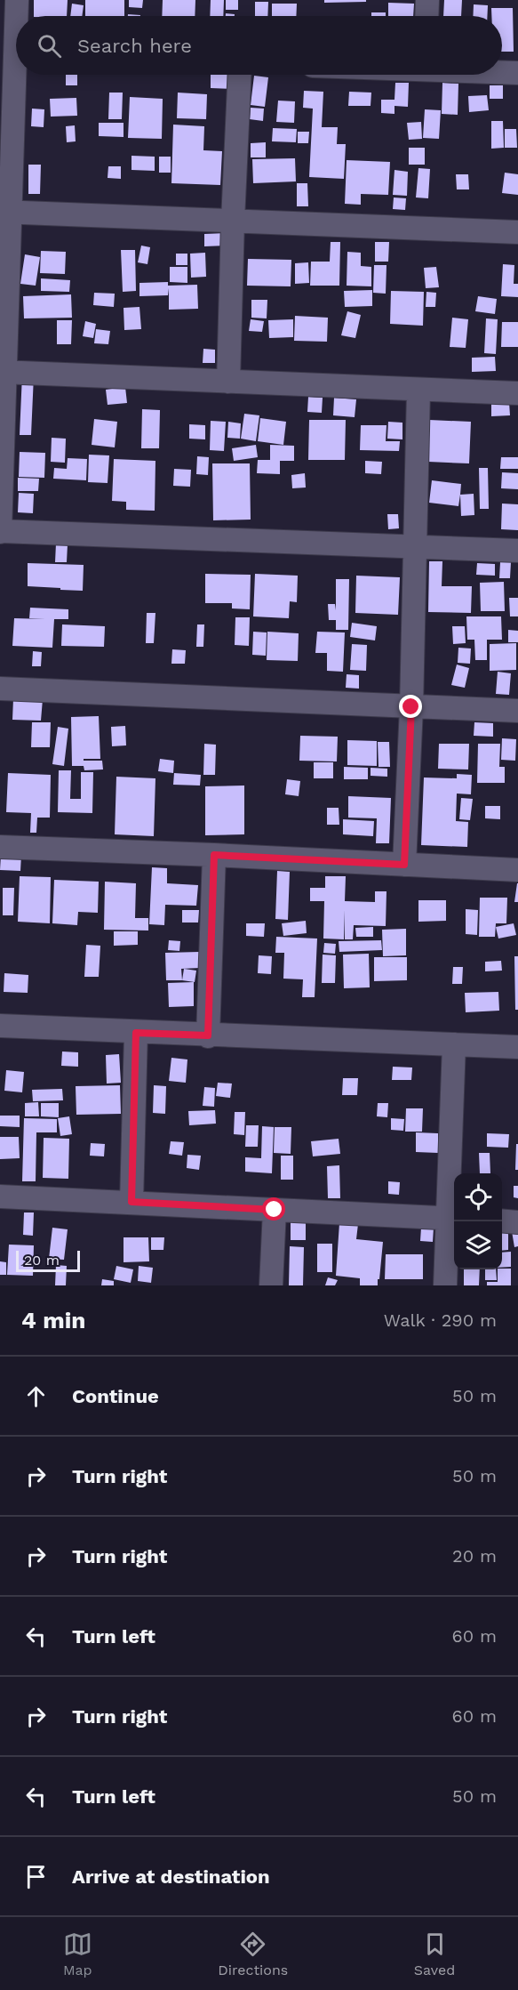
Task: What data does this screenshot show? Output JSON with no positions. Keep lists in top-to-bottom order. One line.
{"scale_bar":"20 m","page":{"search":"Search here","scale":"20 m","heading":["4 min","Walk · 290 m"],"list":[["Continue","50 m"],["Turn right","50 m"],["Turn right","20 m"],["Turn left","60 m"],["Turn right","60 m"],["Turn left","50 m"],"Arrive at destination"],"nav":["Map","Directions","Saved"]}}
